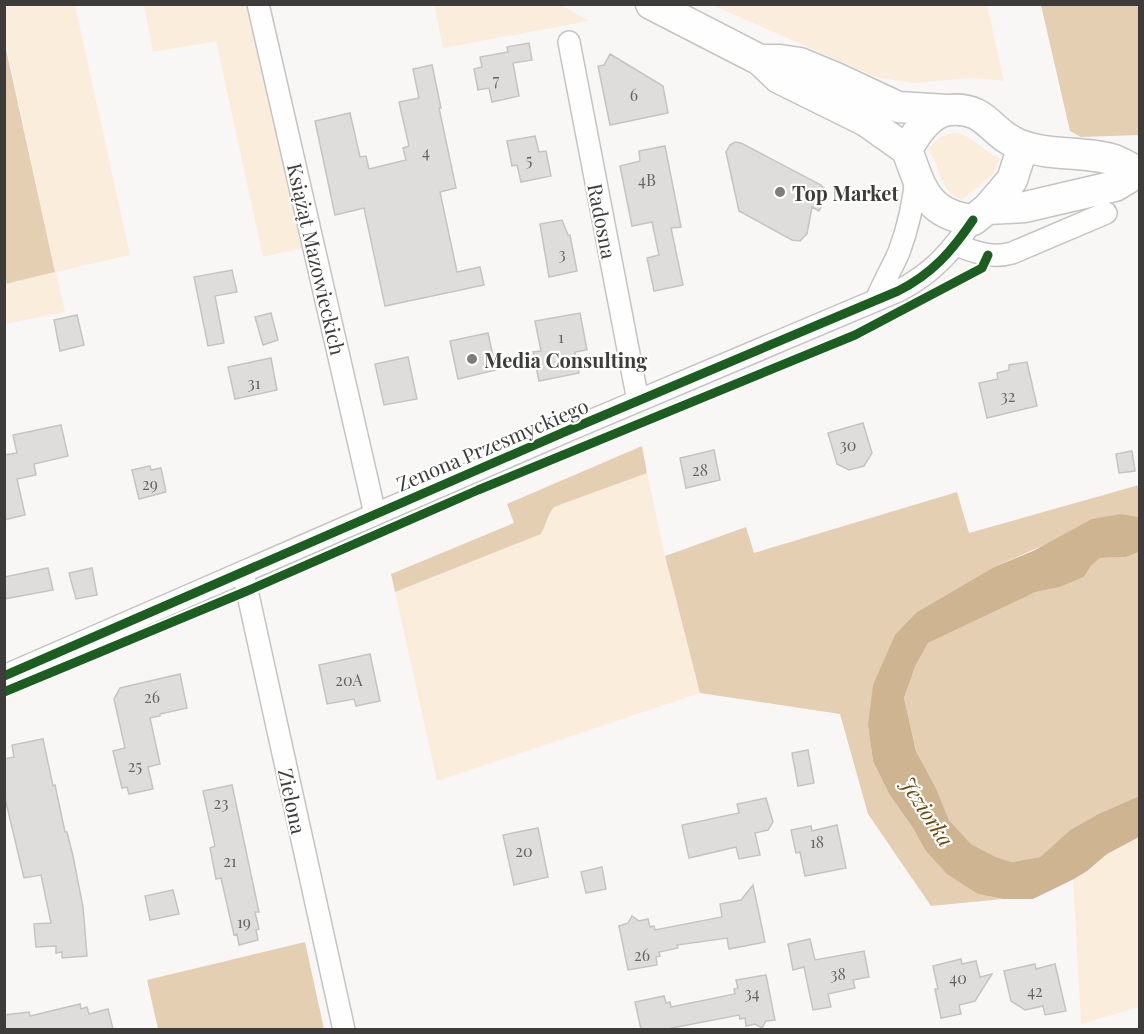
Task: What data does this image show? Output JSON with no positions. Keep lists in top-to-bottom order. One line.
{"streets":{"street":["Radosna","Książąt Mazowieckich","Zenona Przesmyckiego","Zielona"]},"crossings":[["Radosna","Zenona Przesmyckiego"],["Książąt Mazowieckich","Zenona Przesmyckiego"],["Zenona Przesmyckiego","Zielona"]],"water":["Jeziorka"],"places":["Top Market","Media Consulting"],"house_numbers":["7","6","4","5","4B","3","1","31","32","30","28","29","20A","26","25","23","18","20","21","19","26","38","40","42","34"]}
